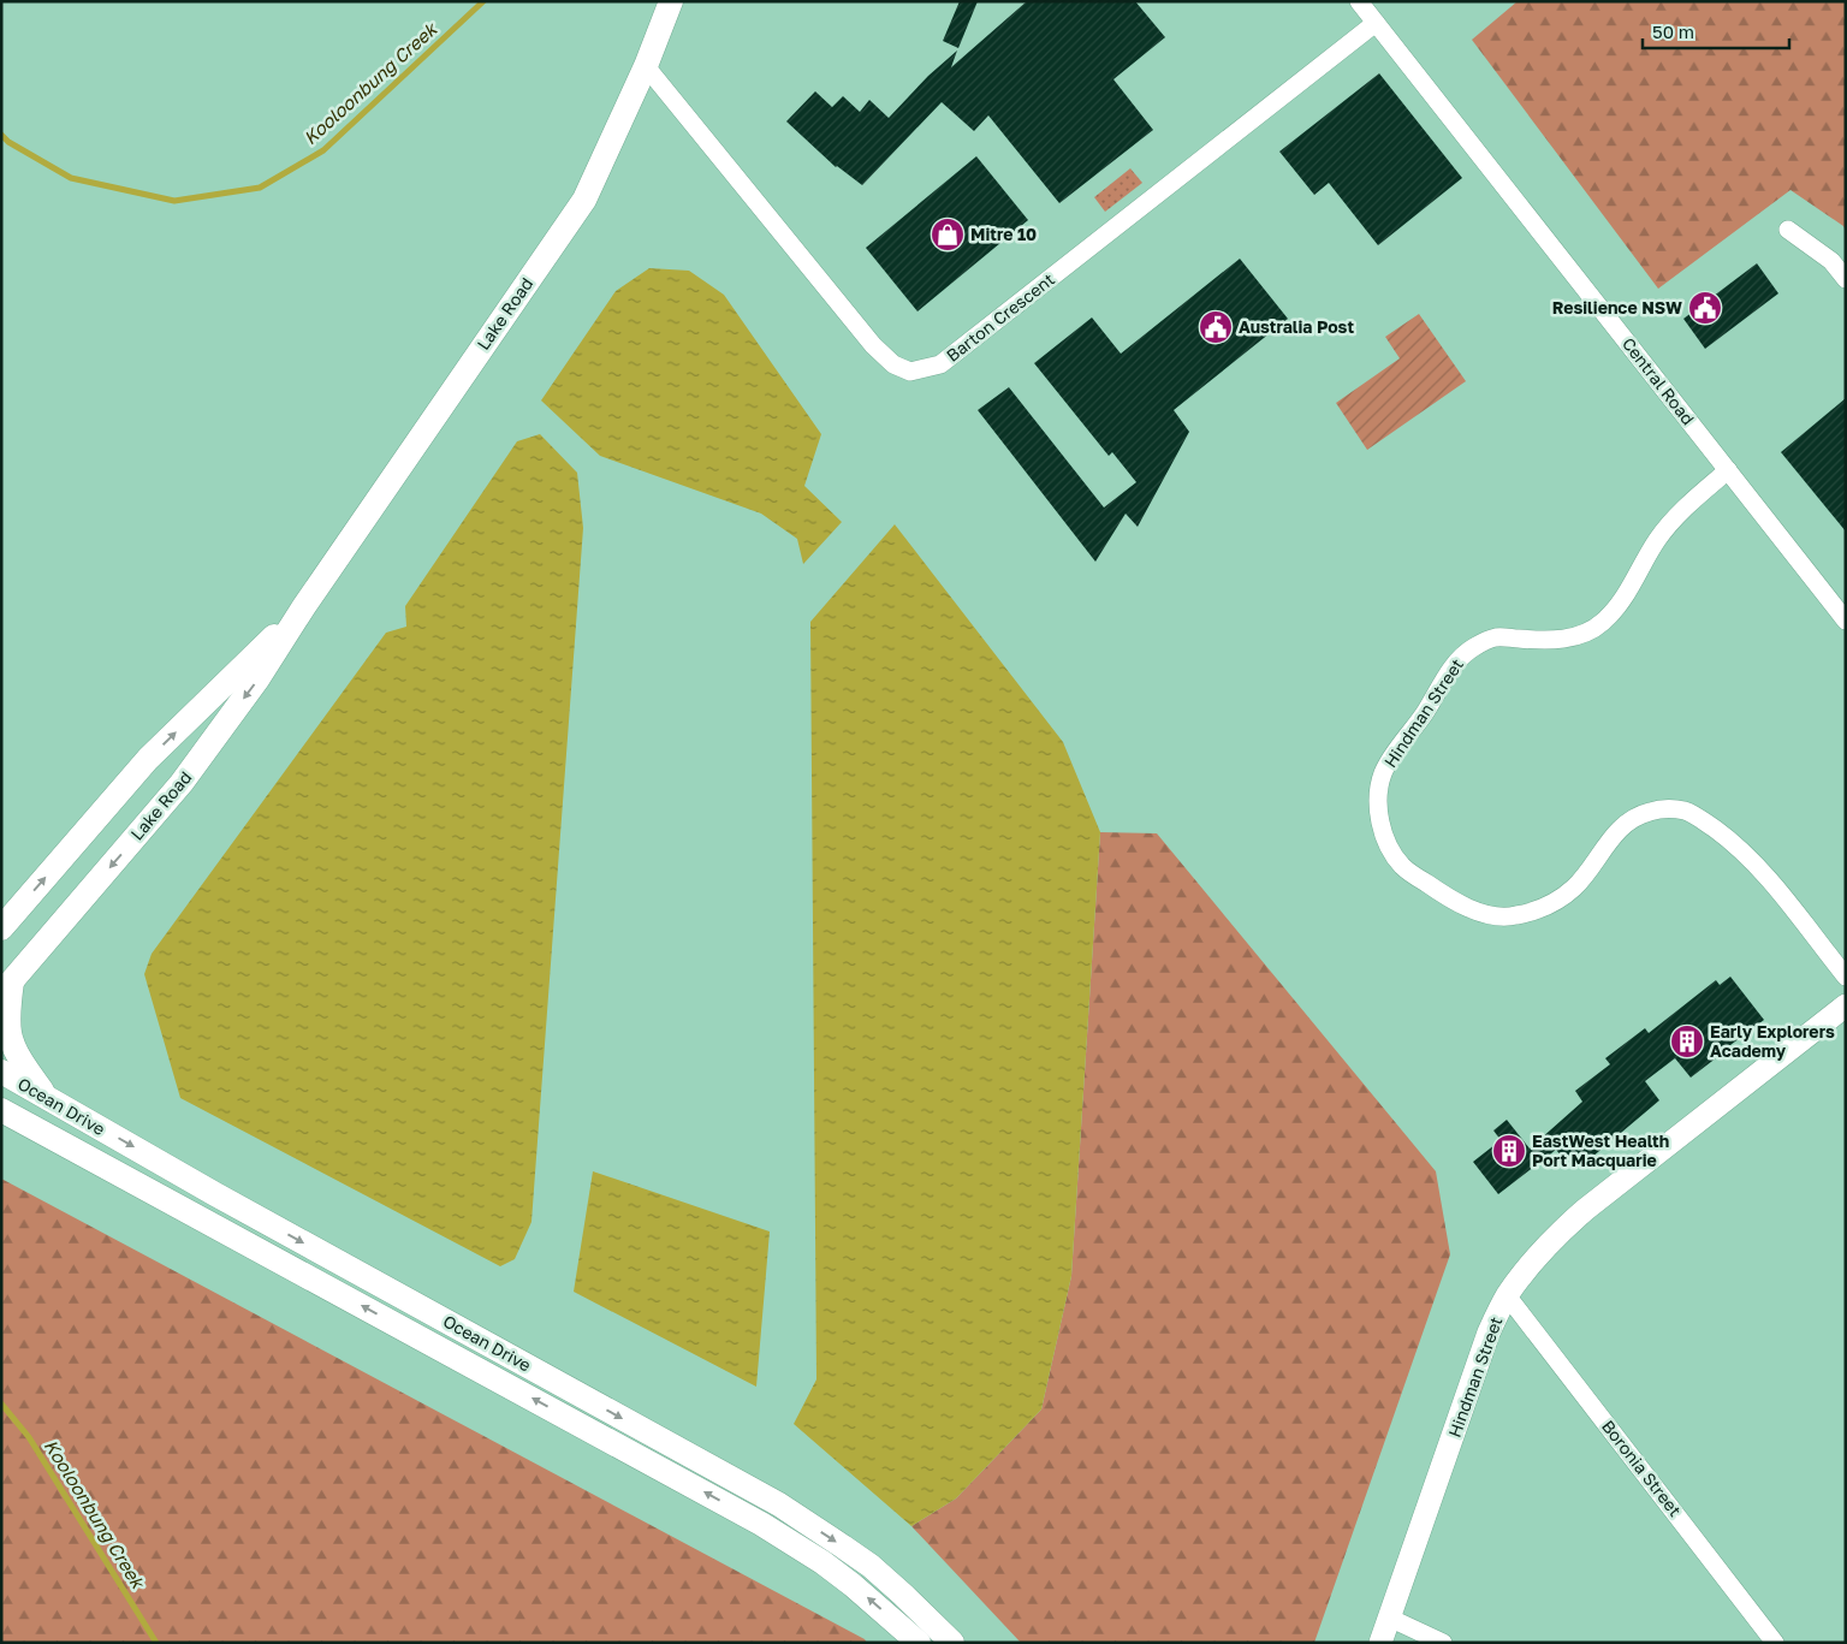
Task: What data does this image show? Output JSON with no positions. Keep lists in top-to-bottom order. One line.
{"streets":{"main road":["Lake Road","Ocean Drive"],"street":["Barton Crescent","Central Road","Hindman Street","Boronia Street"]},"crossings":[["Lake Road","Barton Crescent"],["Barton Crescent","Central Road"],["Central Road","Hindman Street"],["Hindman Street","Boronia Street"]],"water":["Kooloonbung Creek"],"places":{"shop":["Mitre 10"],"public building":["Resilience NSW","Australia Post"],"building":["Early Explorers Academy","EastWest Health Port Macquarie"]},"scale_bar":"50 m"}
